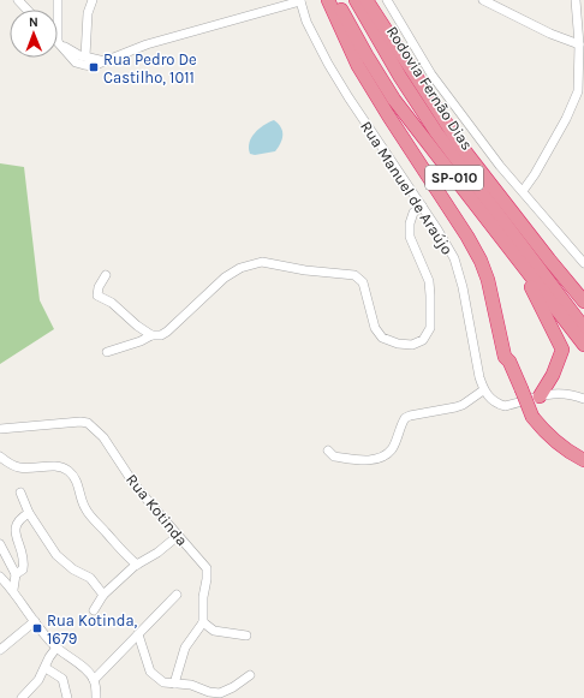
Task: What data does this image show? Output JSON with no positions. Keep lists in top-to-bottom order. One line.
{"streets":{"highway":["Rodovia Fernão Dias","SP-010"],"street":["Rua Manuel de Araújo","Rua Kotinda"]},"places":{"transit":["Rua Pedro De Castilho, 1011","Rua Kotinda, 1679"]},"north":"top"}
